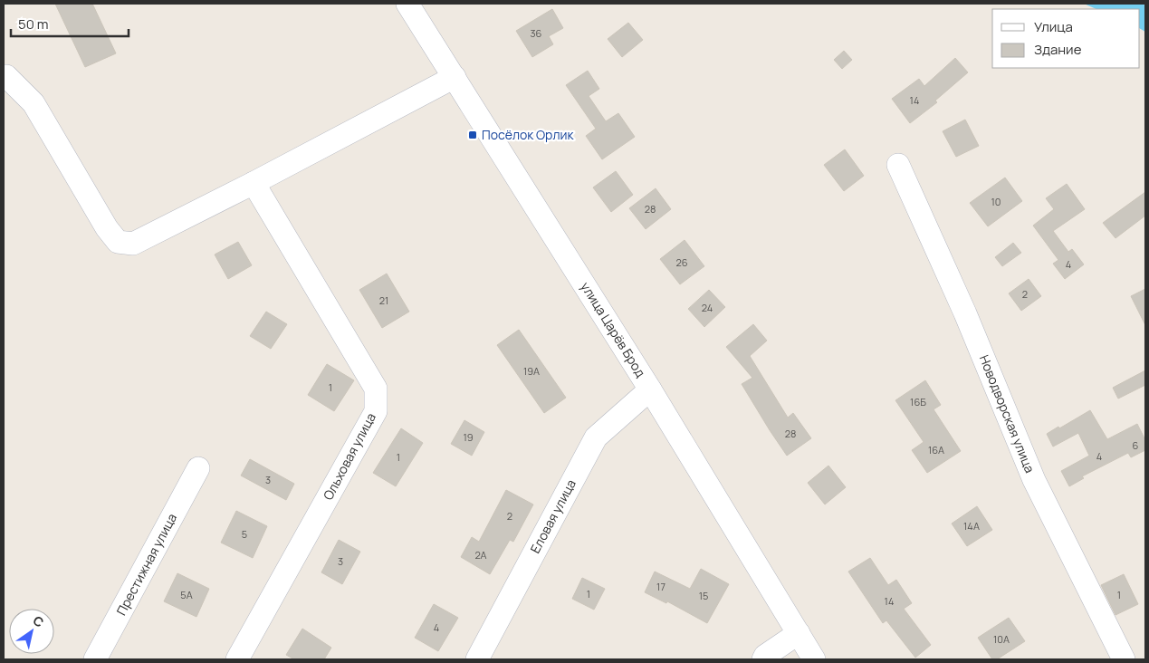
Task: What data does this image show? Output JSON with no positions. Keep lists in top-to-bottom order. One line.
{"streets":{"street":["улица Царёв Брод","Новодворская улица","Ольховая улица","Еловая улица","Престижная улица"]},"crossings":[["улица Царёв Брод","Еловая улица"]],"places":{"transit":["Посёлок Орлик"]},"house_numbers":["36","14","10","28","26","4","2","21","24","19А","1","16Б","28","19","6","16А","4","1","3","2","14А","5","2А","3","17","1","5А","1","15","14","4","10А"],"legend":["Улица","Здание"],"scale_bar":"50 m","north":"top right"}
